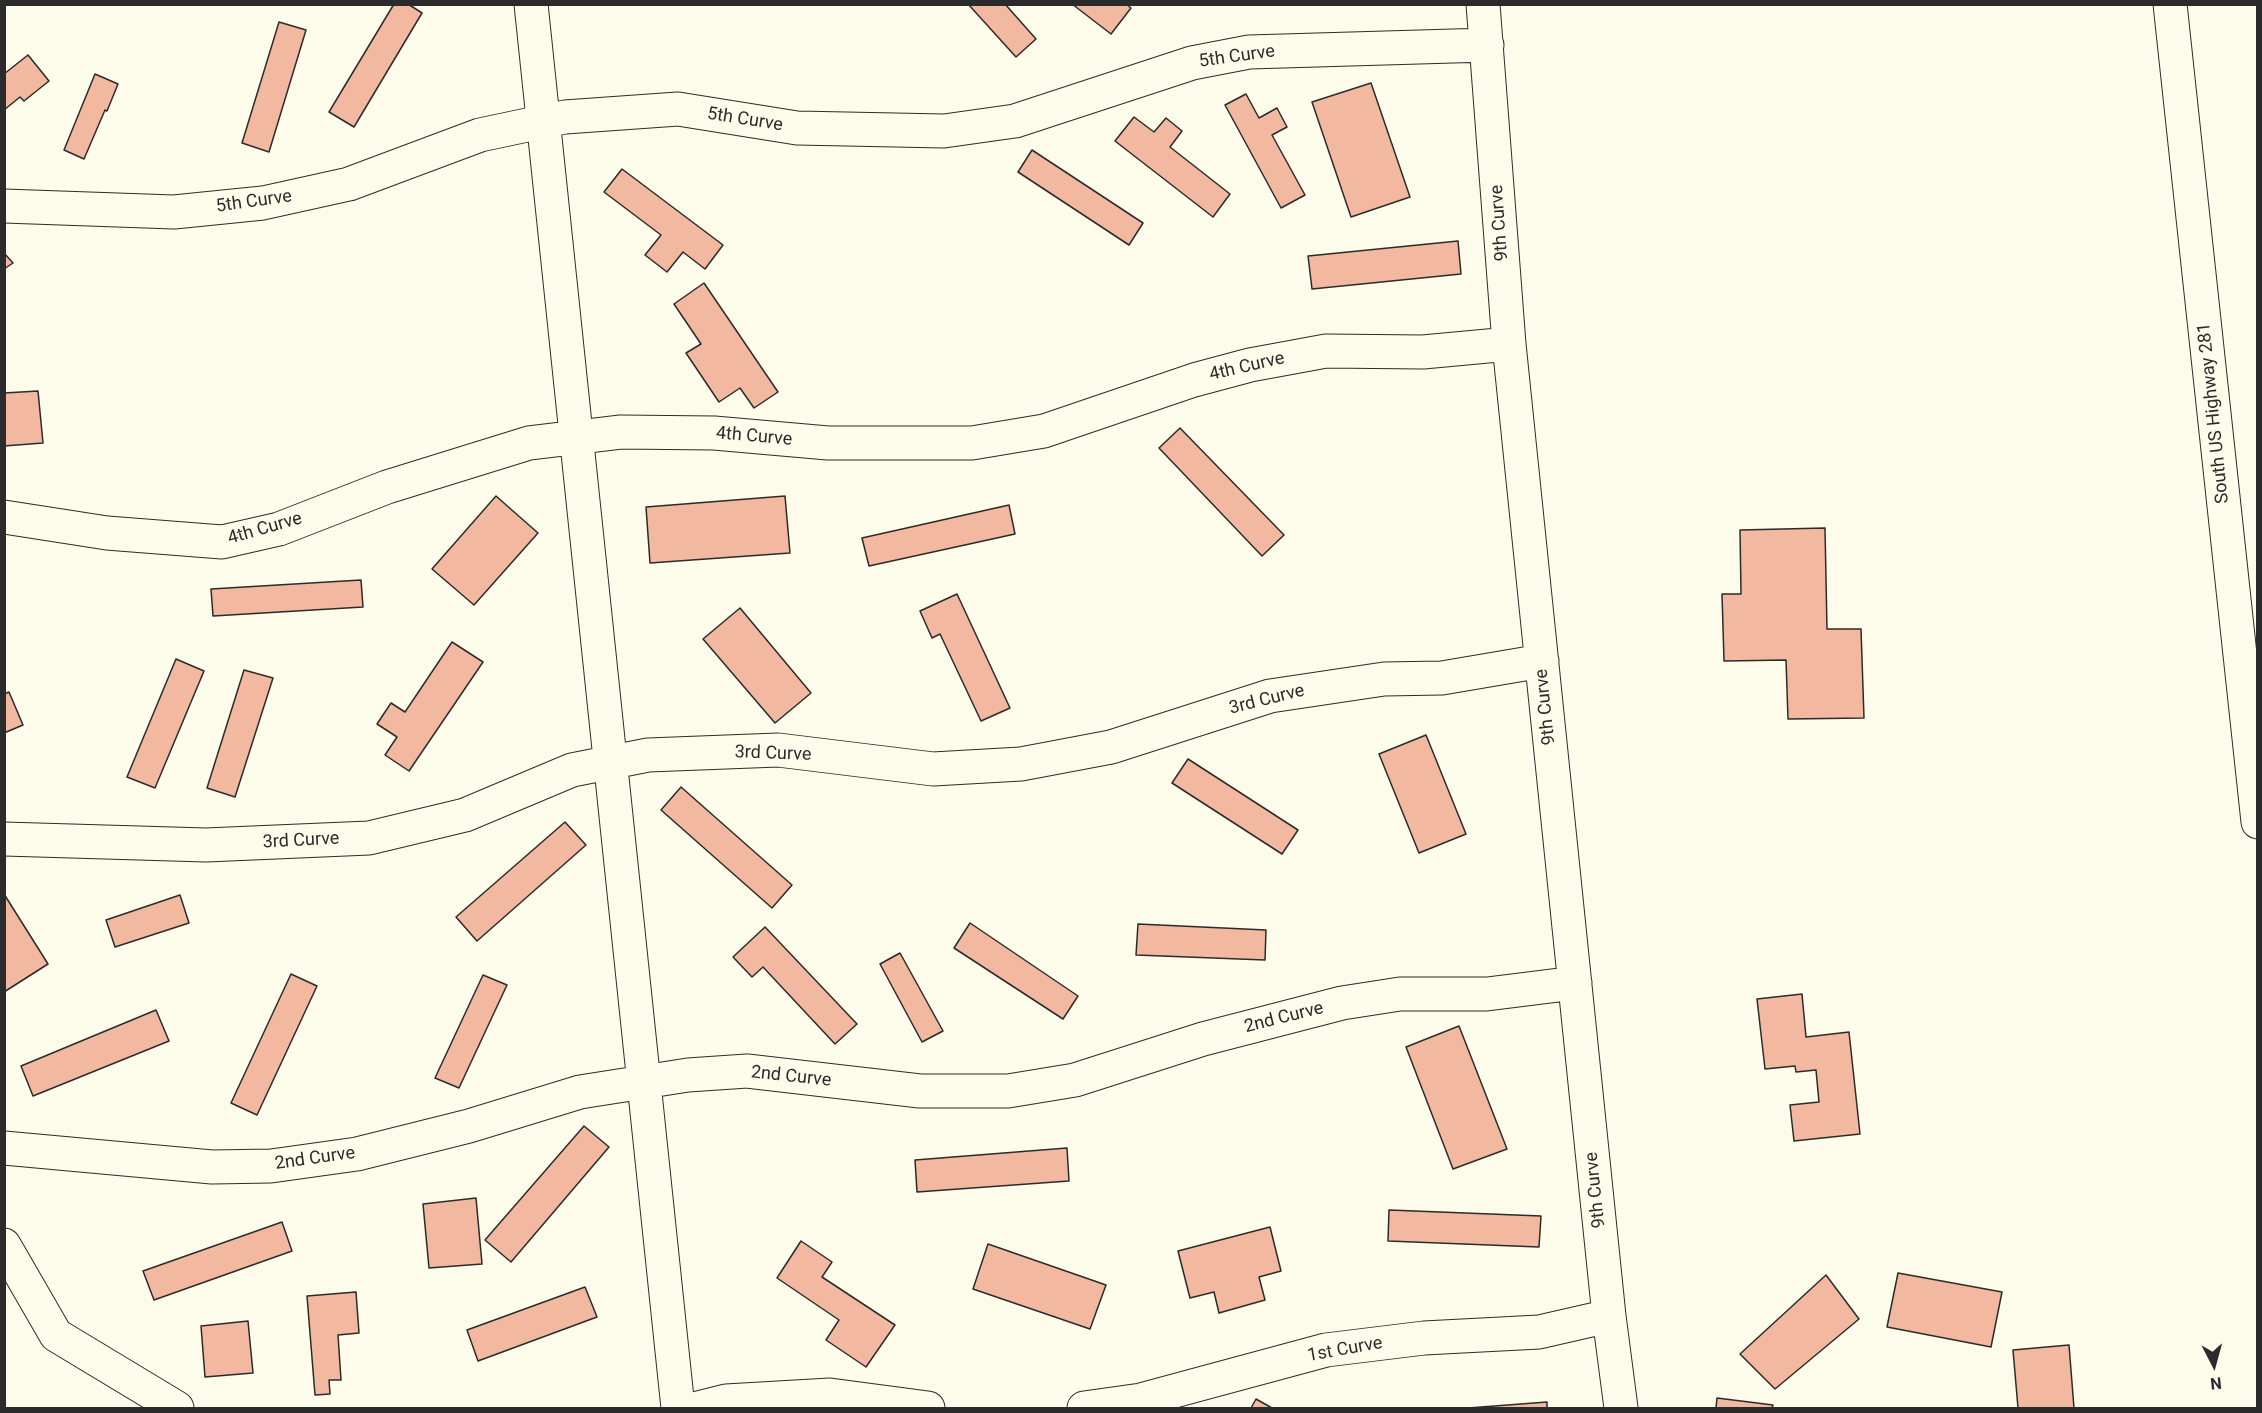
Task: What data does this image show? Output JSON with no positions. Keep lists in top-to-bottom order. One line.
{"streets":{"main road":["5th Curve","9th Curve","4th Curve","South US Highway 281","3rd Curve","2nd Curve","1st Curve"]},"crossings":[["5th Curve","9th Curve"],["9th Curve","4th Curve"],["9th Curve","3rd Curve"],["9th Curve","2nd Curve"],["9th Curve","1st Curve"]],"north":"bottom"}
